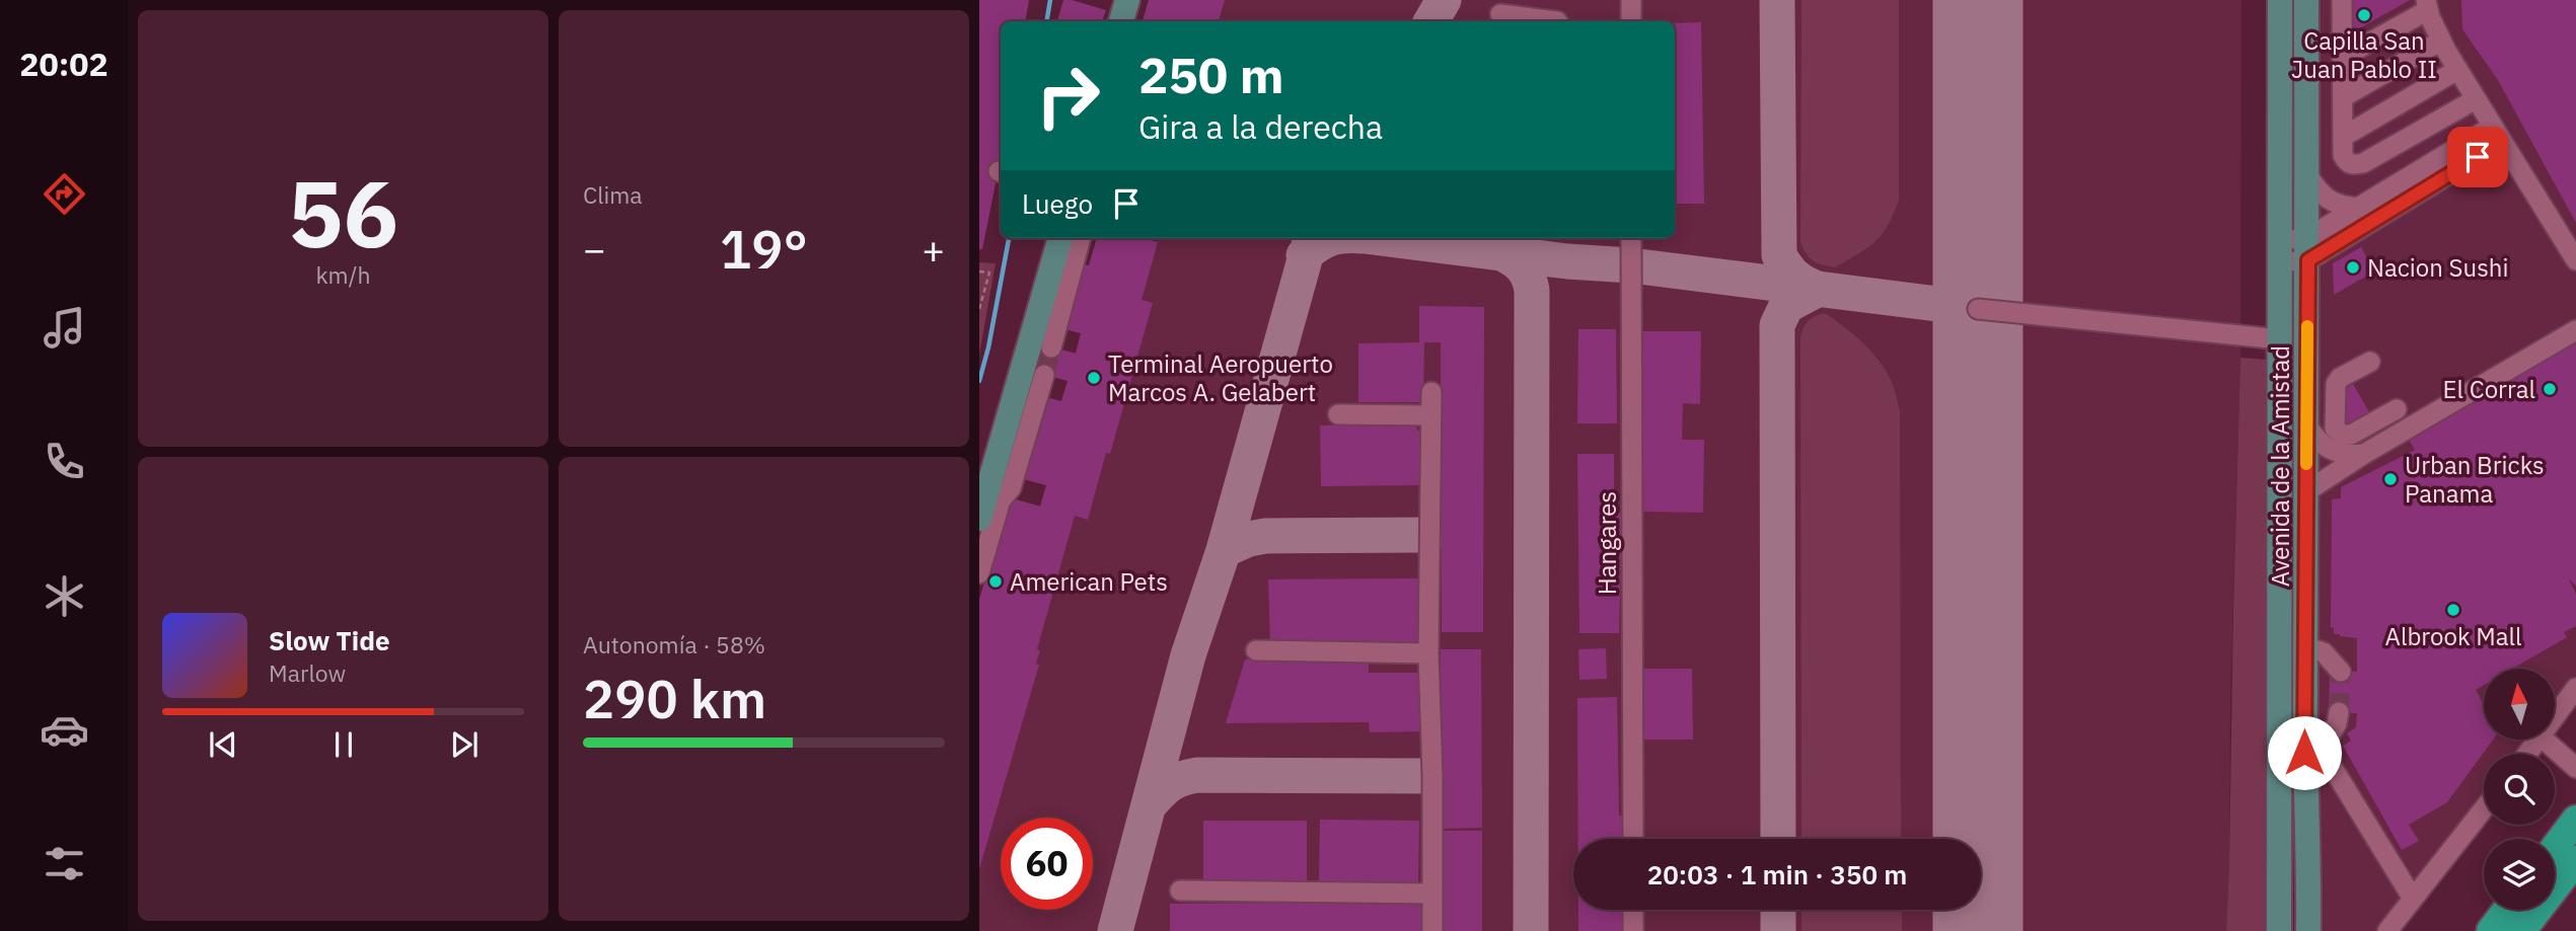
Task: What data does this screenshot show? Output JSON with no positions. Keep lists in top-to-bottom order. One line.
{"streets":{"main road":["Avenida de la Amistad"],"lane":["Hangares"]},"places":["Capilla San Juan Pablo II","Nacion Sushi","Terminal Aeropuerto Marcos A. Gelabert","El Corral","Urban Bricks Panama","American Pets","Albrook Mall"],"north":"top","page":{"tabs":"20:02","tile":[["56","km/h"],"Clima",["Autonomía · 58%","290 km"]],"turn":["250 m","Gira a la derecha"],"then":"Luego","heat":["−","19°","+"],"song":["Slow Tide","Marlow"],"limit":"60","trip":"20:03 · 1 min · 350 m"}}
